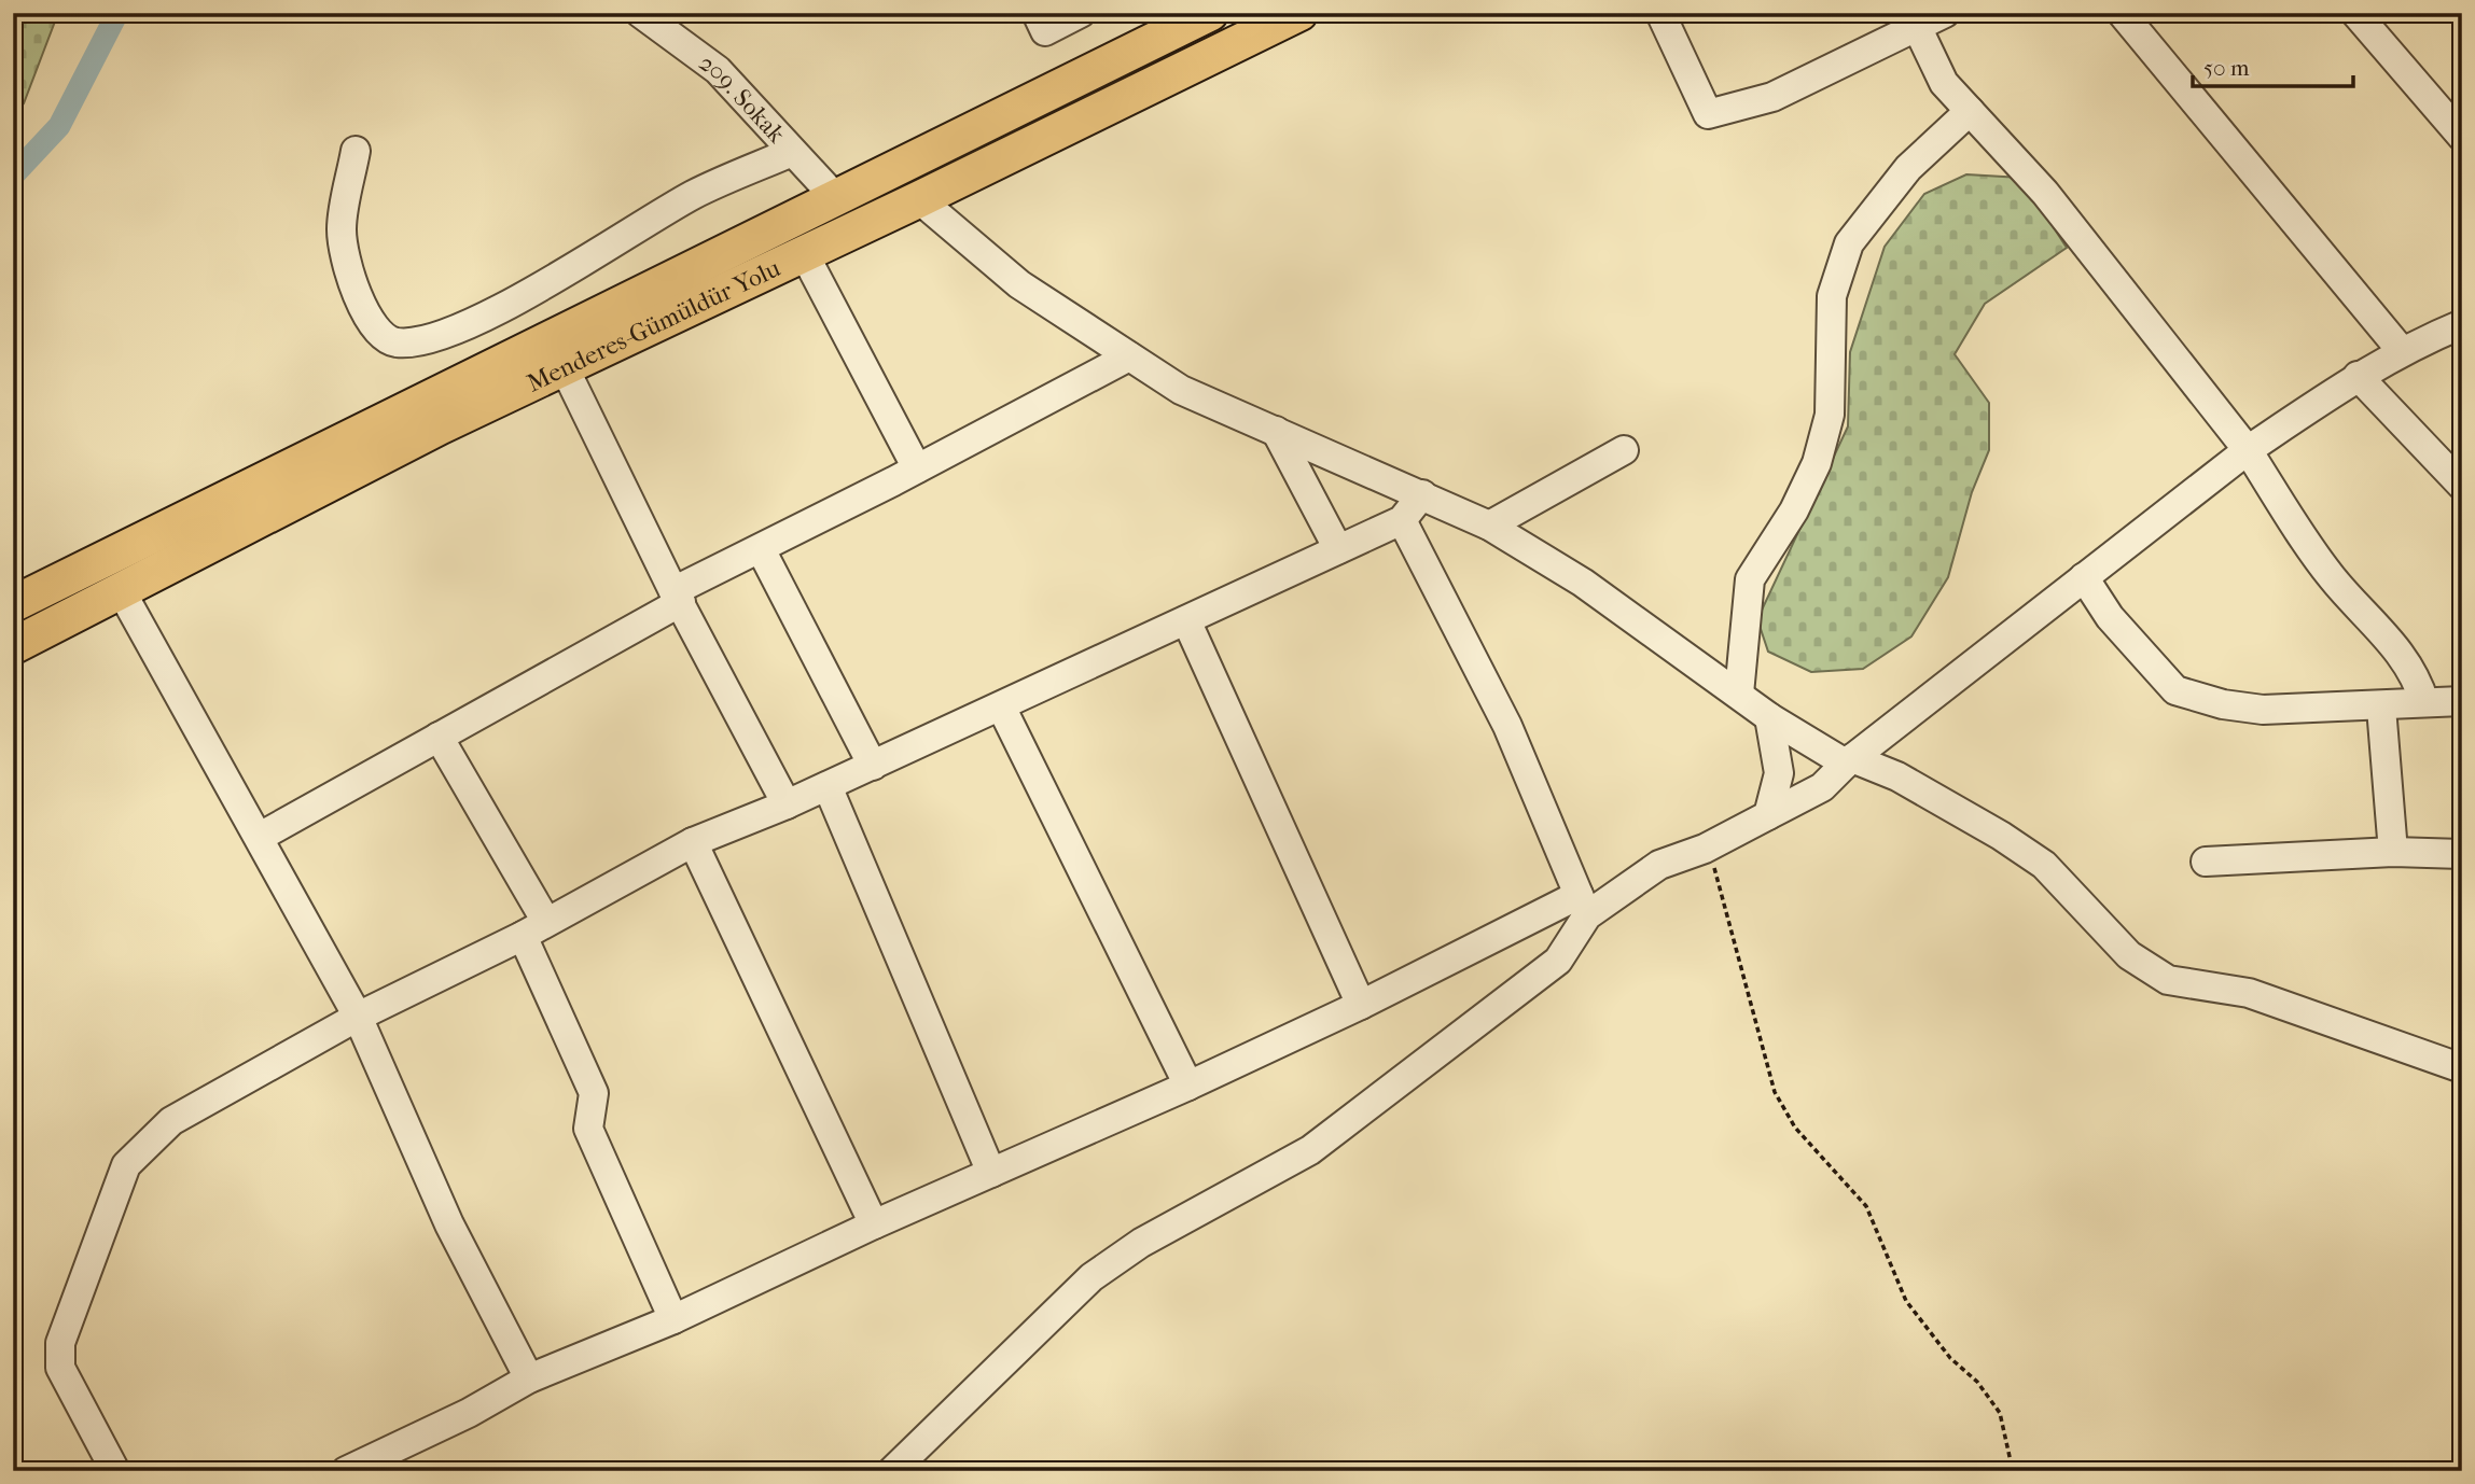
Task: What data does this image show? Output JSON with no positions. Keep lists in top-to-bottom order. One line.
{"streets":{"main road":["Menderes-Gümüldür Yolu"],"street":["209. Sokak"]},"crossings":[["209. Sokak","Menderes-Gümüldür Yolu"]],"scale_bar":"50 m"}
